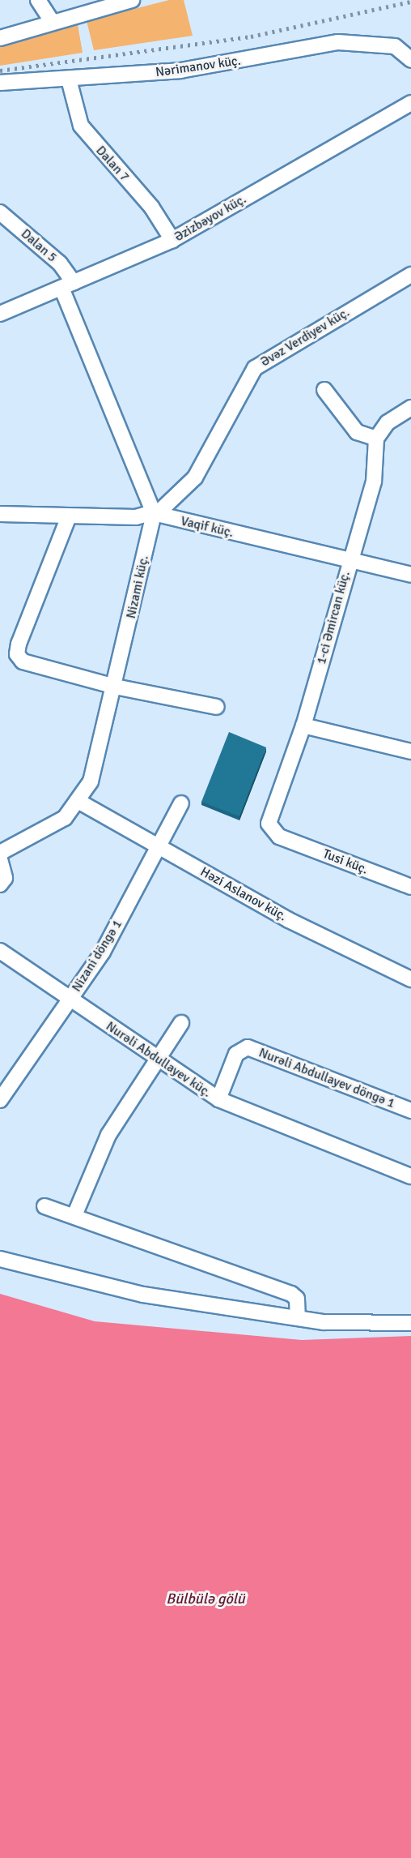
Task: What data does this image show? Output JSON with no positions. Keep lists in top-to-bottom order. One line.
{"streets":{"street":["Nərimanov küç.","Dalan 7","Əzizbəyov küç.","Dalan 5","Əvəz Verdiyev küç.","Vaqif küç.","Nizami küç.","1-ci Əmircan küç.","Tusi küç.","Həzi Aslanov küç.","Nizani döngə 1","Nurəli Abdullayev küç.","Nurəli Abdullayev döngə 1"]},"crossings":[["Nərimanov küç.","Dalan 7"],["Dalan 7","Əzizbəyov küç."],["Əzizbəyov küç.","Dalan 5"],["Əvəz Verdiyev küç.","Vaqif küç."],["Əvəz Verdiyev küç.","Nizami küç."],["Vaqif küç.","Nizami küç."],["Vaqif küç.","1-ci Əmircan küç."],["Nizami küç.","Həzi Aslanov küç."],["1-ci Əmircan küç.","Tusi küç."],["Həzi Aslanov küç.","Nizani döngə 1"],["Nizani döngə 1","Nurəli Abdullayev küç."],["Nurəli Abdullayev küç.","Nurəli Abdullayev döngə 1"]],"water":["Bülbülə gölü"]}
